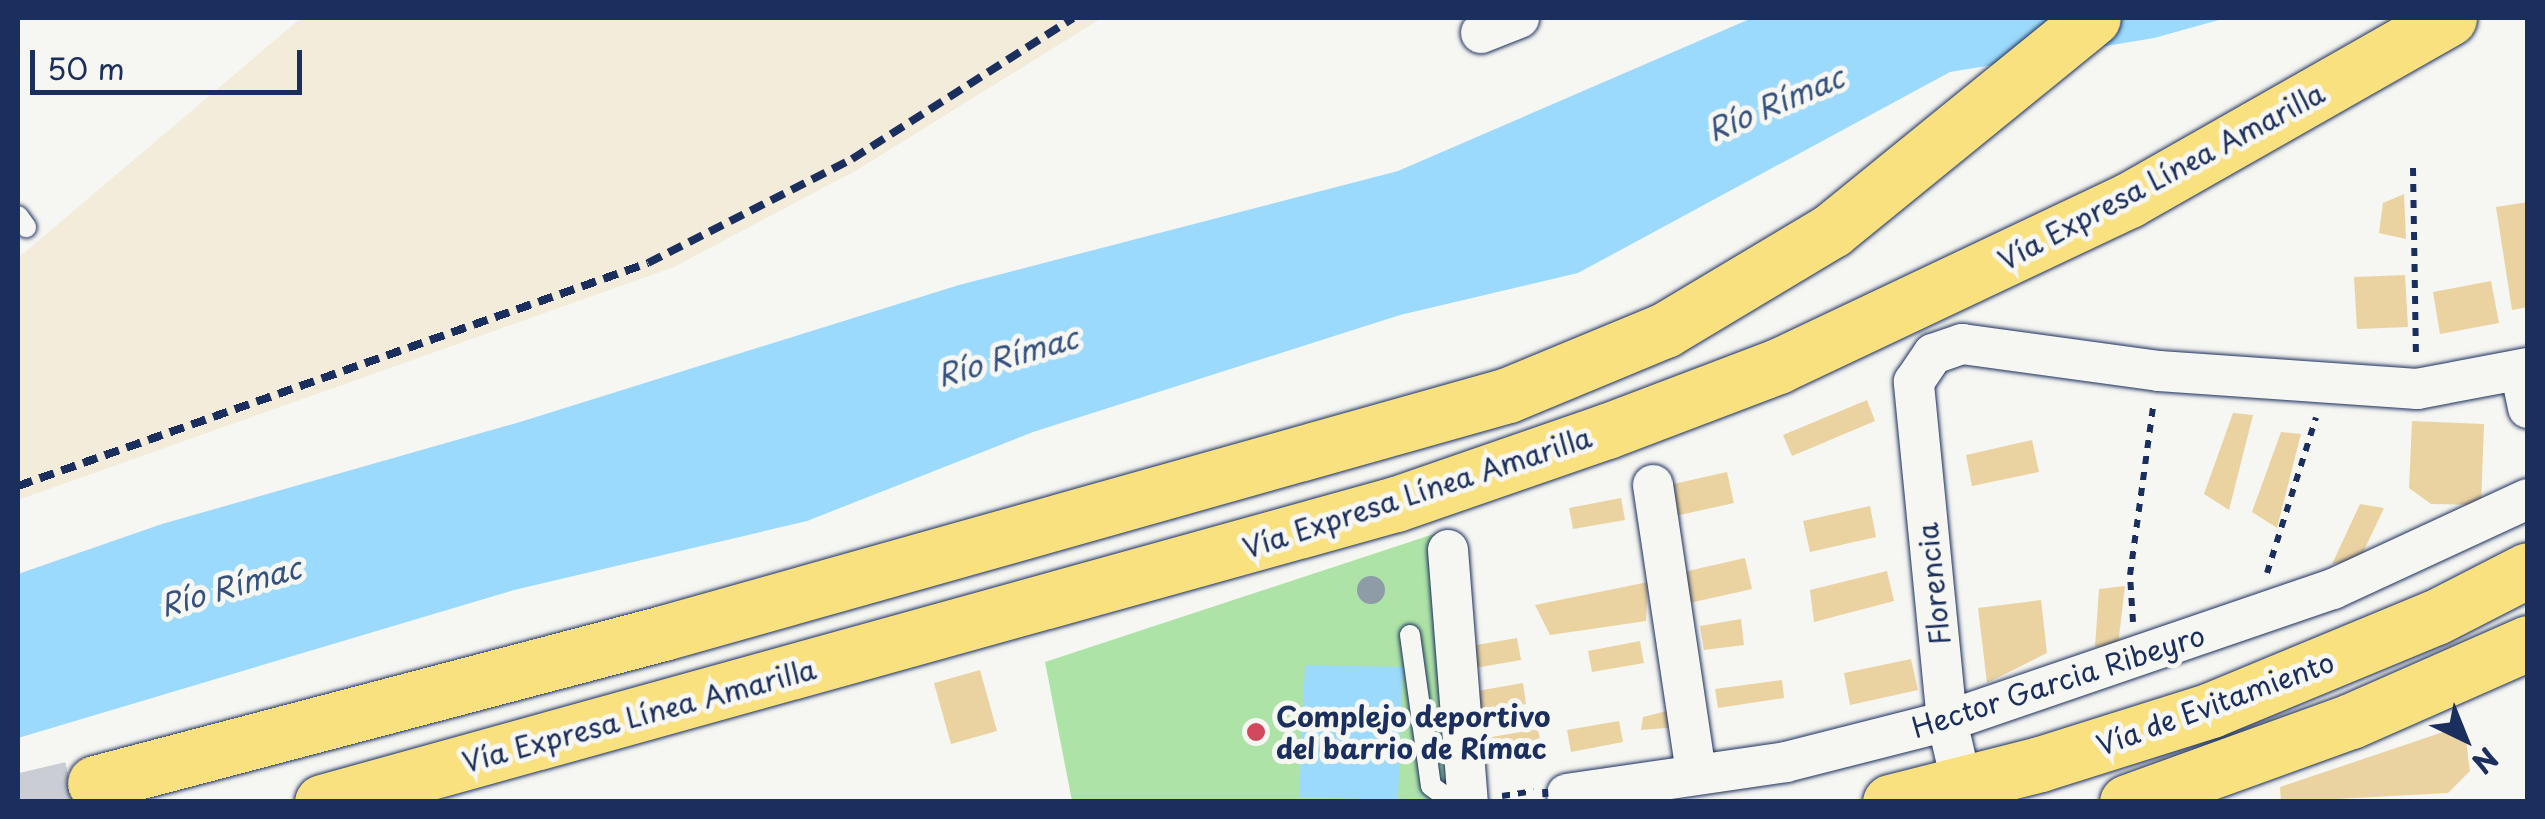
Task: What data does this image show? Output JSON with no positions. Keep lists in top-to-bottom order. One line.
{"streets":{"highway":["Vía Expresa Línea Amarilla","Vía de Evitamiento"],"street":["Florencia","Hector Garcia Ribeyro"]},"crossings":[["Florencia","Hector Garcia Ribeyro"],["Florencia","Vía de Evitamiento"]],"water":["Río Rímac"],"places":["Complejo deportivo del barrio de Rímac"],"scale_bar":"50 m","north":"bottom right"}
